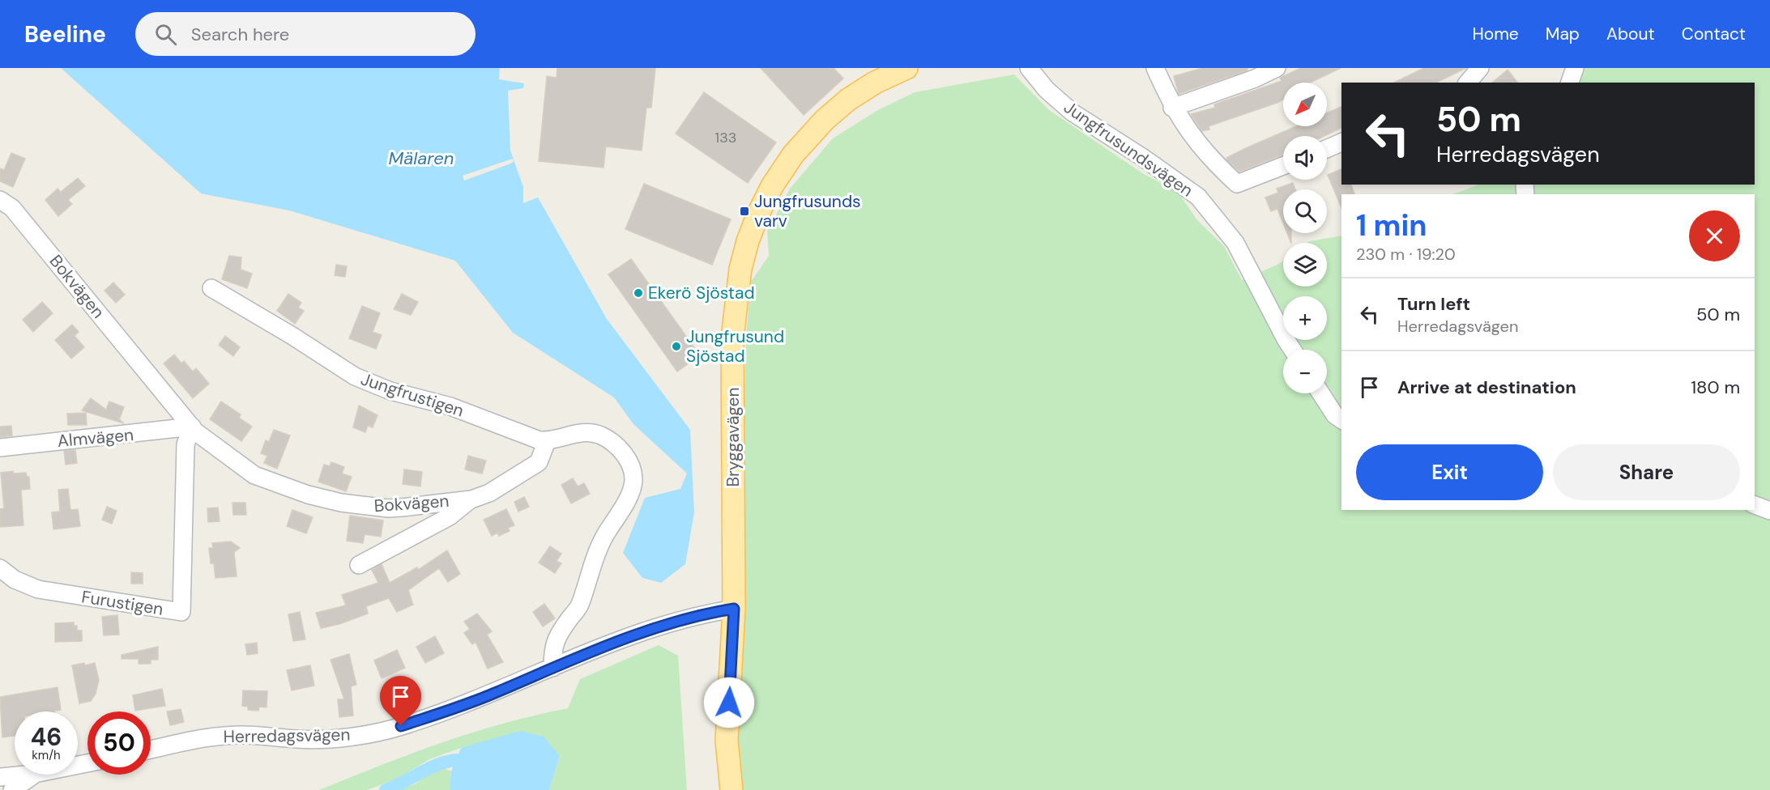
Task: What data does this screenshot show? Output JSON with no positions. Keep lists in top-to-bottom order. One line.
{"streets":{"main road":["Bryggavägen"],"street":["Jungfrusundsvägen","Bokvägen","Jungfrustigen","Almvägen","Furustigen","Herredagsvägen"]},"crossings":[["Bokvägen","Jungfrustigen"],["Bokvägen","Almvägen"],["Bokvägen","Furustigen"],["Bryggavägen","Herredagsvägen"],["Almvägen","Furustigen"]],"water":["Mälaren"],"places":{"transit":["Jungfrusunds varv"],"other":["Ekerö Sjöstad","Jungfrusund Sjöstad"]},"house_numbers":["133"],"north":"bottom left","page":{"header":"Beeline","search":"Search here","nav":["Home","Map","About","Contact"],"map_buttons":["+","−"],"turn":["50 m","Herredagsvägen"],"heading":["1 min","230 m · 19:20"],"list":[{"name":"Turn left","note":"Herredagsvägen","value":"50 m"},{"name":"Arrive at destination","value":"180 m"}],"buttons":["Exit","Share"],"speed":"46 km/h","limit":"50"}}
